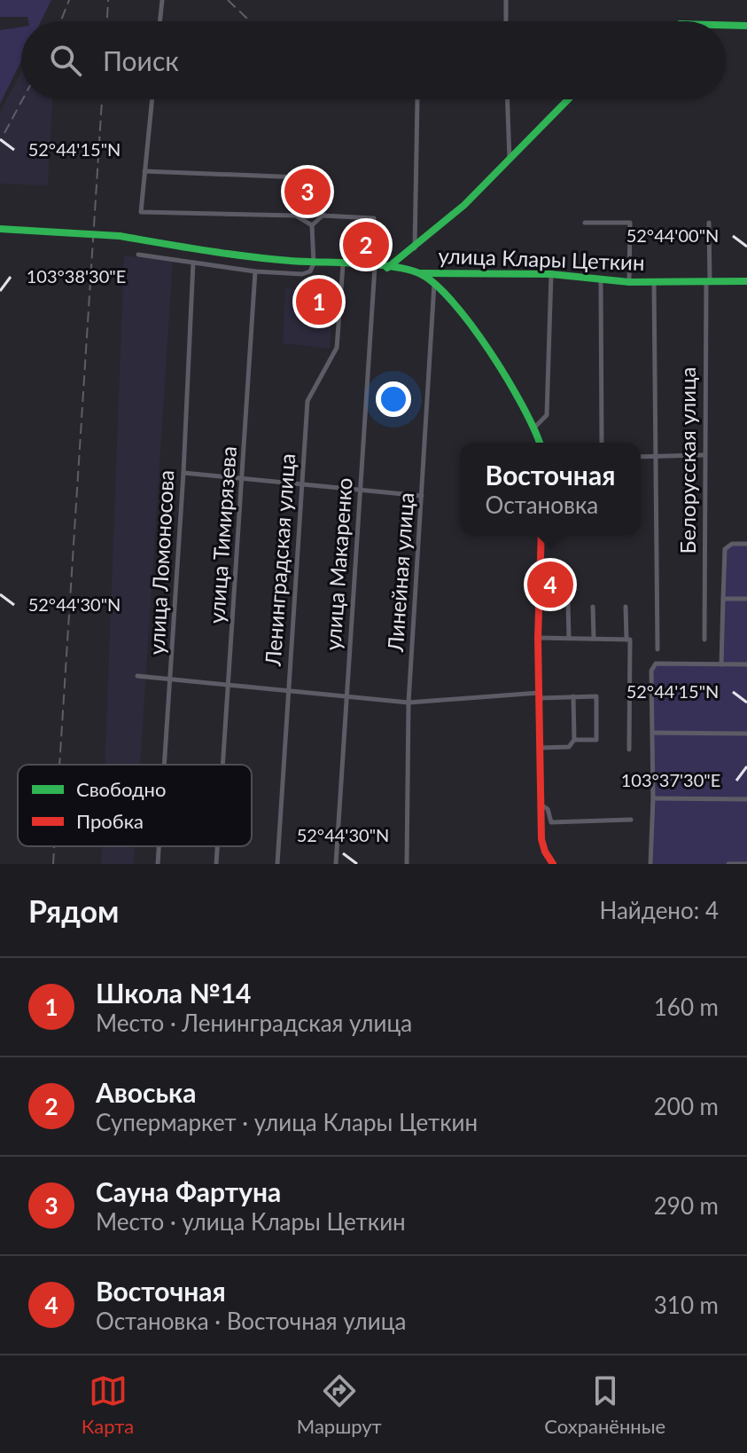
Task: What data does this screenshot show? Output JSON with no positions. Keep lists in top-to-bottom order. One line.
{"streets":{"street":["улица Клары Цеткин","Белорусская улица","улица Тимирязева","Ленинградская улица","улица Ломоносова","улица Макаренко","Линейная улица"]},"crossings":[["улица Клары Цеткин","Белорусская улица"]],"legend":["Свободно","Пробка"],"page":{"search":"Поиск","pins":["3","2","1","4"],"popup":["Восточная","Остановка"],"heading":["Рядом","Найдено: 4"],"list":[{"mark":"1","name":"Школа №14","note":"Место · Ленинградская улица","value":"160 m"},{"mark":"2","name":"Авоська","note":"Супермаркет · улица Клары Цеткин","value":"200 m"},{"mark":"3","name":"Сауна Фартуна","note":"Место · улица Клары Цеткин","value":"290 m"},{"mark":"4","name":"Восточная","note":"Остановка · Восточная улица","value":"310 m"}],"nav":["Карта","Маршрут","Сохранённые"]},"coordinates":["52°44'15\"N","52°44'00\"N","103°38'30\"E","52°44'30\"N","103°37'30\"E"]}
